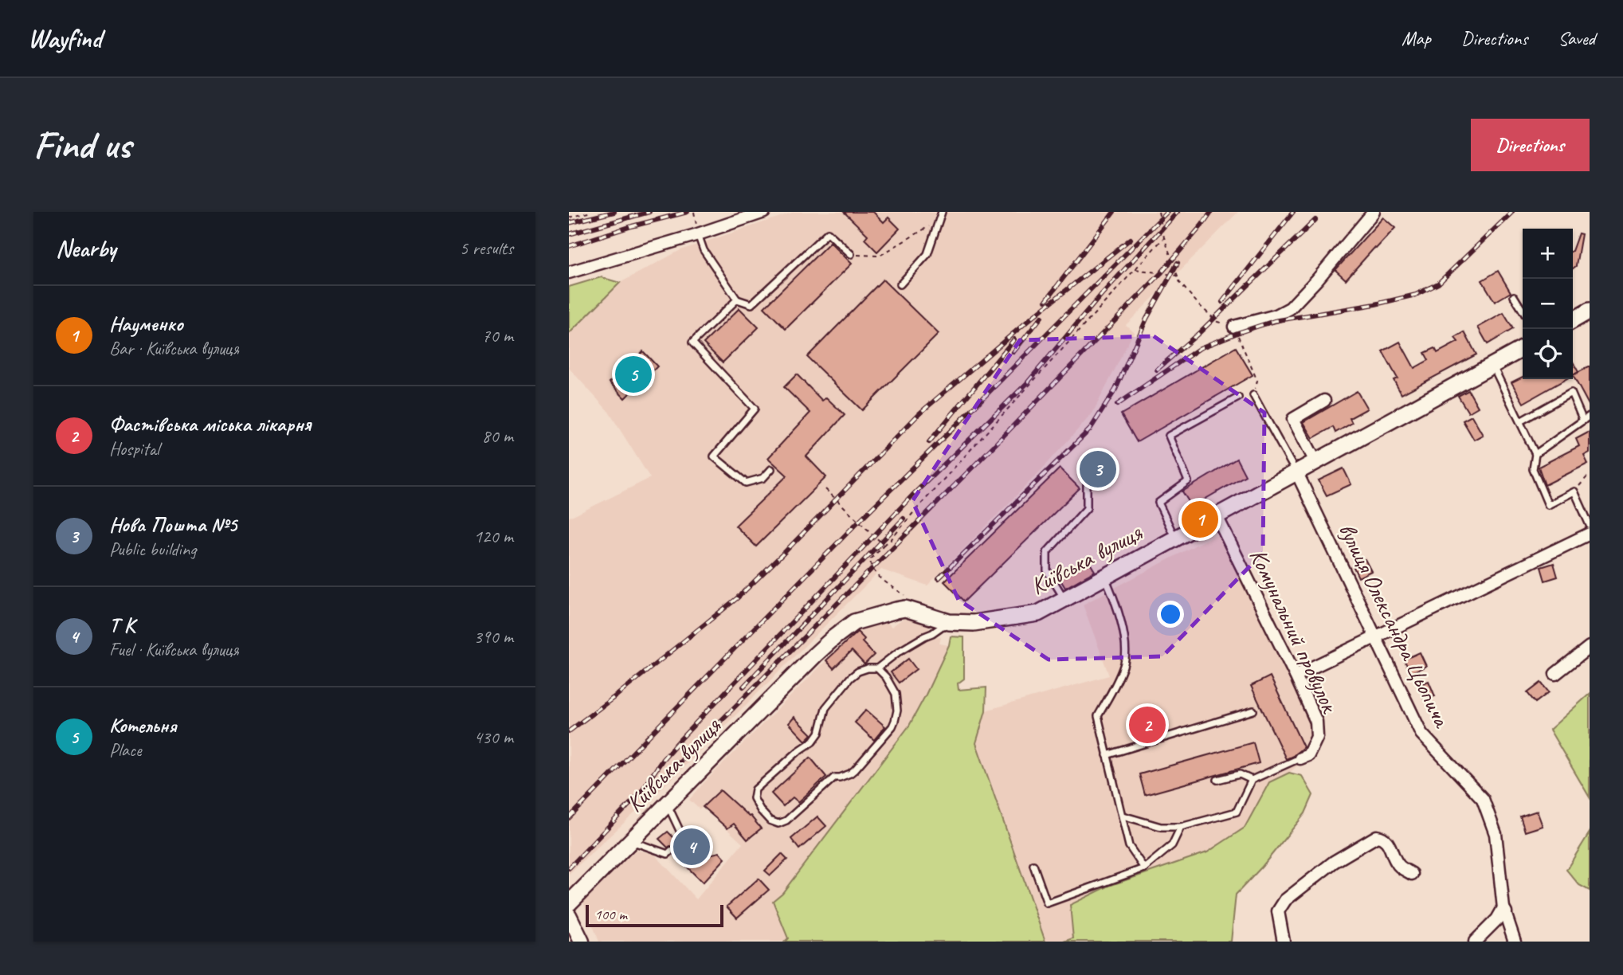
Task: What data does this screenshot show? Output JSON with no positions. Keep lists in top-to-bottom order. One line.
{"streets":{"main road":["Київська вулиця"],"street":["вулиця Олександра Цьопича","Комунальний провулок"]},"crossings":[["Київська вулиця","вулиця Олександра Цьопича"],["Київська вулиця","Комунальний провулок"]],"scale_bar":"100 m","page":{"header":"Wayfind","nav":["Map","Directions","Saved"],"buttons":"Directions","title":"Find us","heading":["Nearby","5 results"],"map_buttons":["+","−"],"list":[{"mark":"1","name":"Науменко","note":"Bar · Київська вулиця","value":"70 m"},{"mark":"2","name":"Фастівська міська лікарня","note":"Hospital","value":"80 m"},{"mark":"3","name":"Нова Пошта №5","note":"Public building","value":"120 m"},{"mark":"4","name":"Т К","note":"Fuel · Київська вулиця","value":"390 m"},{"mark":"5","name":"Котельня","note":"Place","value":"430 m"}],"pins":["5","3","1","2","4"],"scale":"100 m"}}
